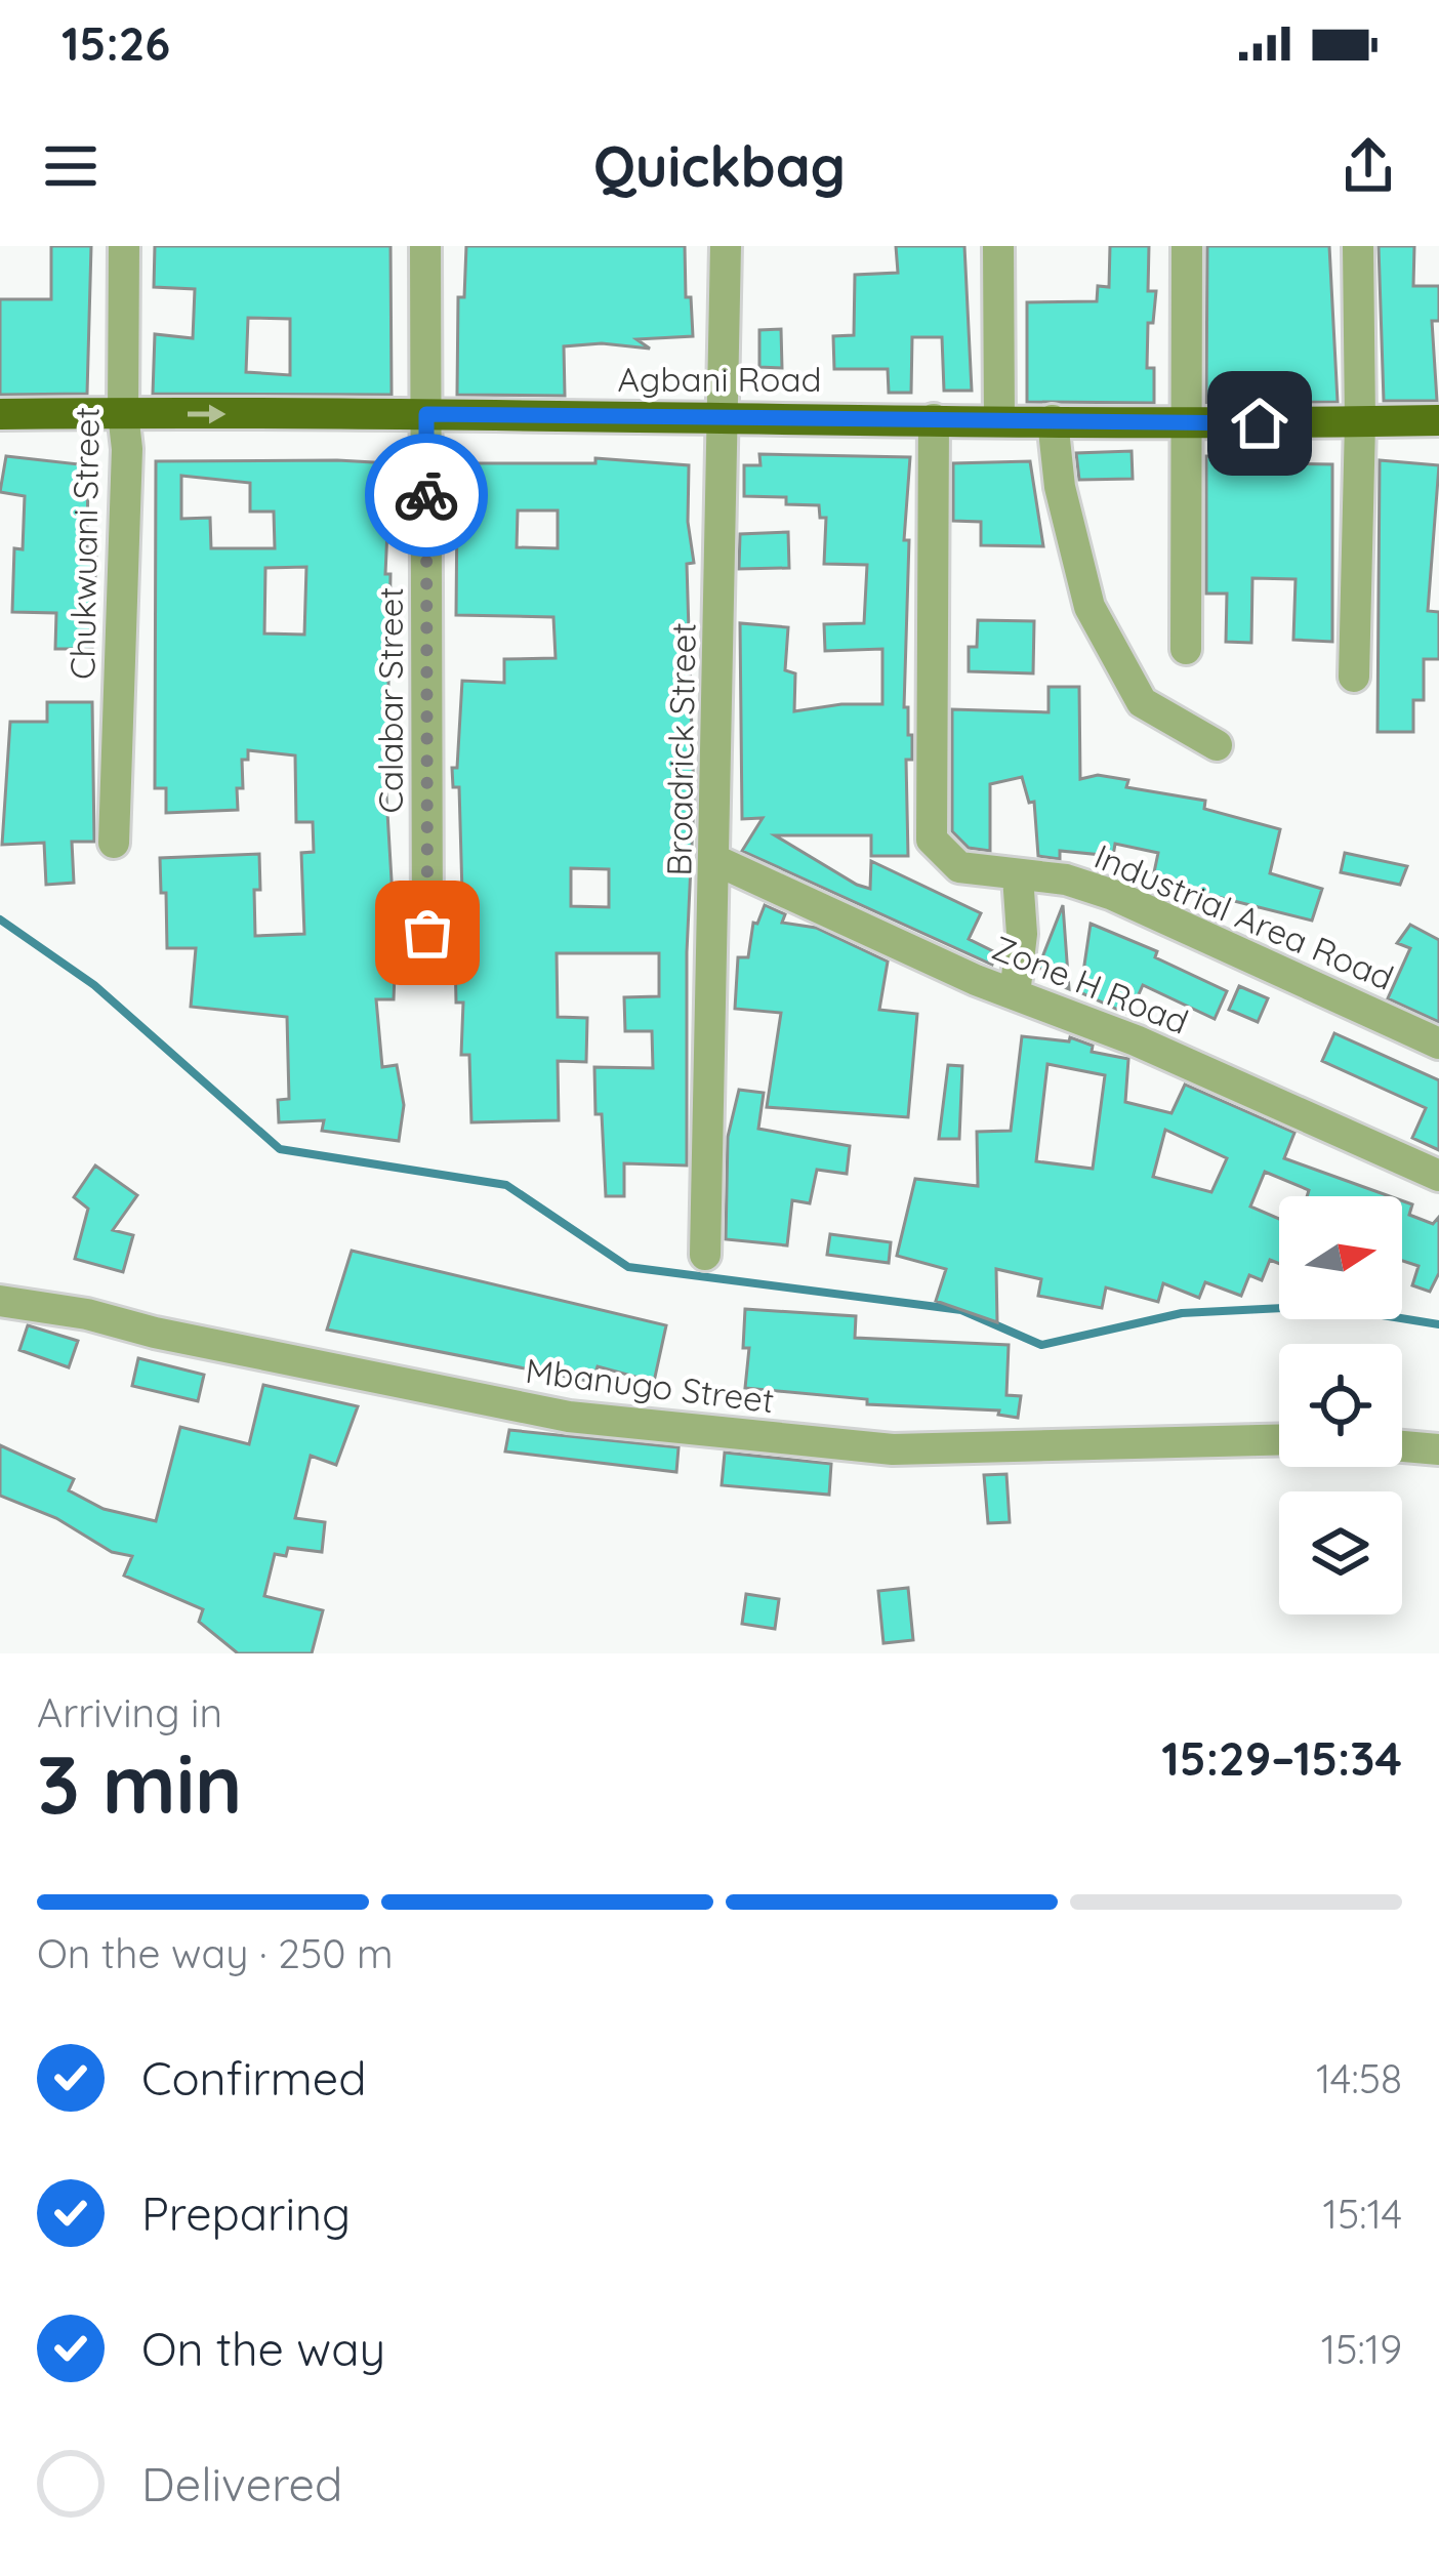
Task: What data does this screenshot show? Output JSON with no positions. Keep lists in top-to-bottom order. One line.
{"streets":{"main road":["Agbani Road"],"street":["Chukwuani Street","Calabar Street","Broadrick Street","Industrial Area Road","Zone H Road","Mbanugo Street"]},"crossings":[["Agbani Road","Chukwuani Street"],["Agbani Road","Calabar Street"],["Agbani Road","Broadrick Street"],["Agbani Road","Industrial Area Road"],["Broadrick Street","Zone H Road"]],"north":"right","page":{"status":"15:26","header":"Quickbag","heading":["3 min","Arriving in","15:29–15:34"],"bar":"On the way · 250 m","list":[["Confirmed","14:58"],["Preparing","15:14"],["On the way","15:19"],"Delivered"]}}
